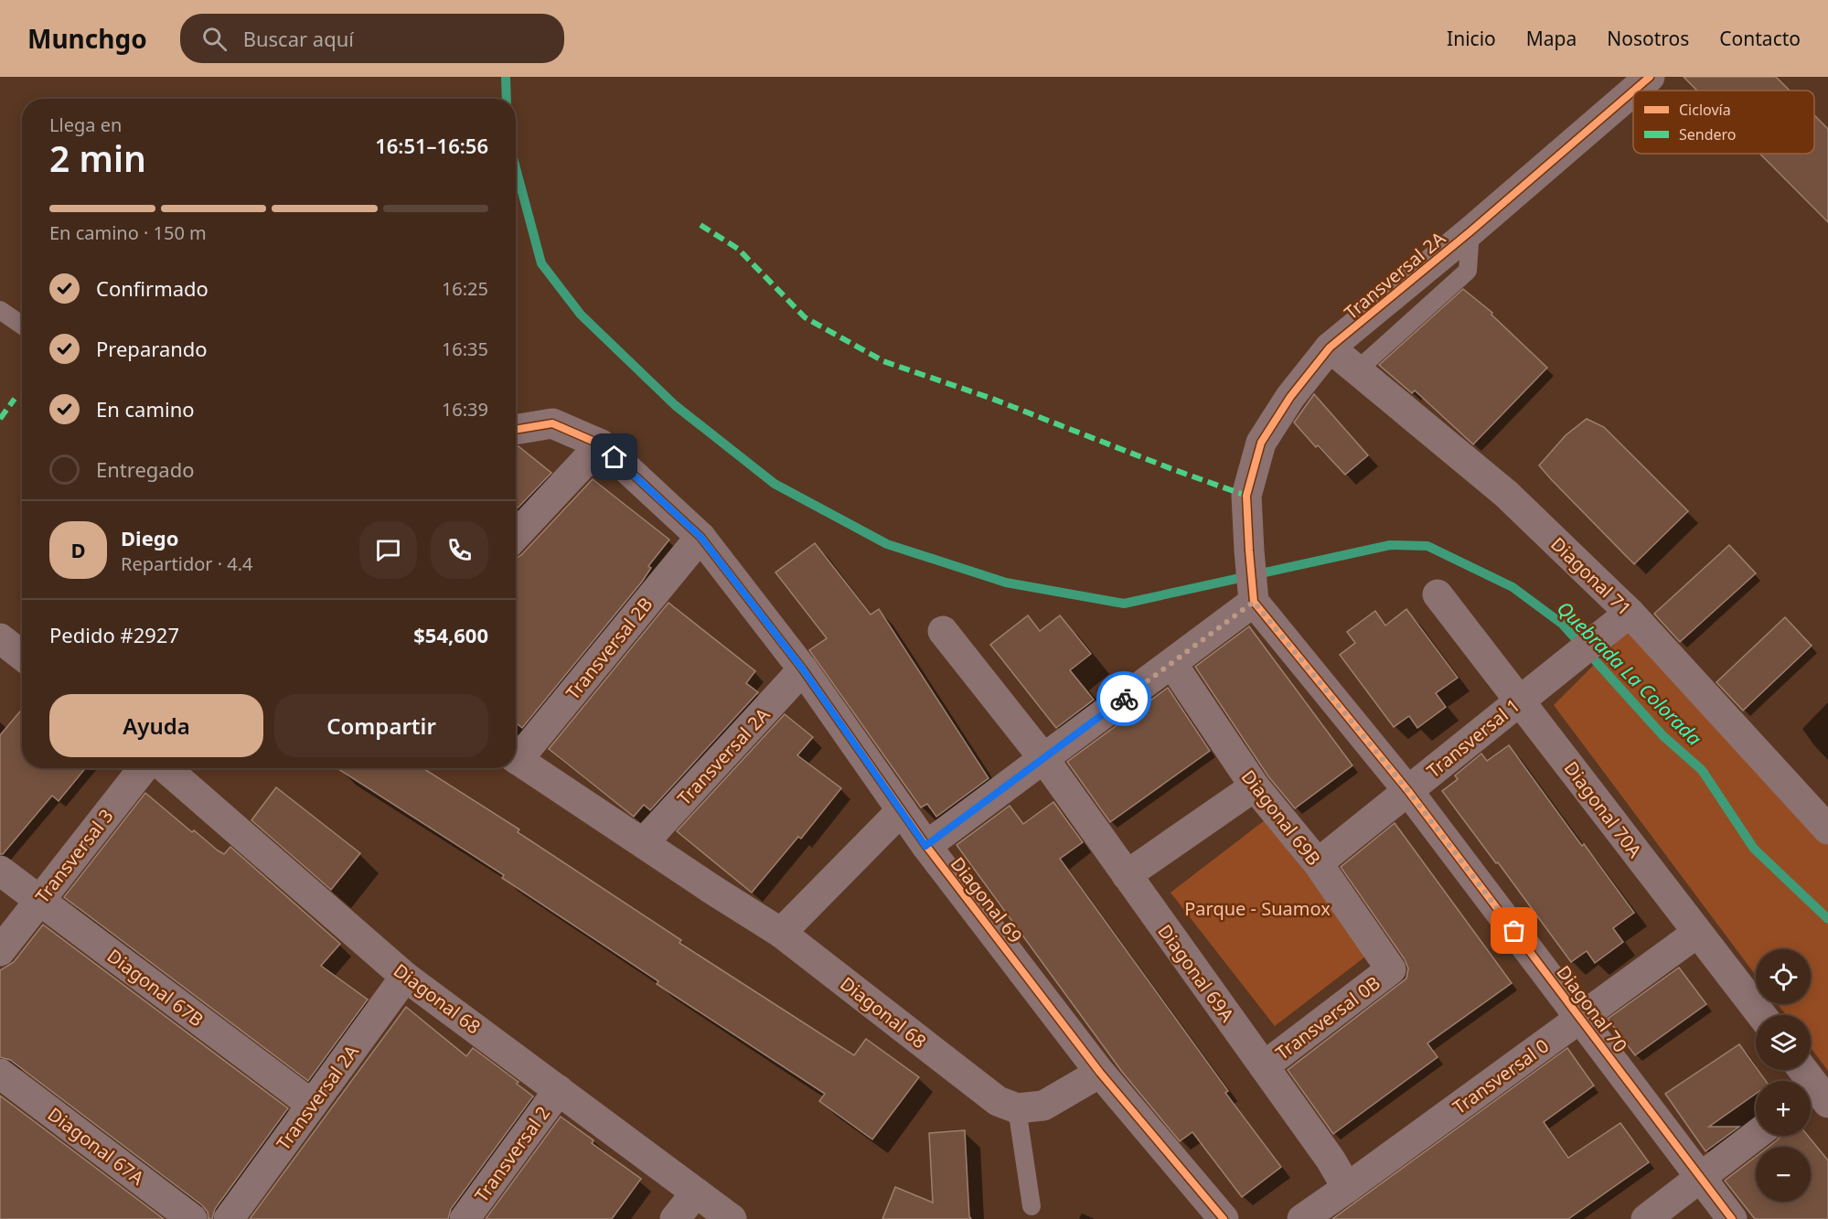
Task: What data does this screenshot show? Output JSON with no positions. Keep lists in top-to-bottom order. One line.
{"streets":{"street":["Transversal 2A","Diagonal 71","Transversal 2B","Transversal 1","Diagonal 70A","Diagonal 69B","Transversal 3","Diagonal 69","Diagonal 69A","Diagonal 67B","Diagonal 68","Diagonal 70","Transversal 0B","Transversal 0","Diagonal 67A","Transversal 2"]},"crossings":[["Transversal 2A","Diagonal 71"],["Transversal 2A","Diagonal 69"],["Transversal 2A","Diagonal 67B"],["Transversal 2A","Diagonal 68"],["Transversal 2A","Diagonal 70"],["Diagonal 71","Transversal 1"],["Transversal 2B","Diagonal 69"],["Transversal 1","Diagonal 70A"],["Transversal 1","Diagonal 69B"],["Transversal 1","Diagonal 70"],["Diagonal 70A","Transversal 0"],["Diagonal 69B","Transversal 0B"],["Transversal 3","Diagonal 67B"],["Diagonal 69A","Transversal 0B"],["Diagonal 69A","Transversal 0"],["Diagonal 68","Transversal 2"],["Diagonal 70","Transversal 0"]],"water":["Quebrada La Colorada"],"parks":["Parque - Suamox"],"legend":["Ciclovía","Sendero"],"page":{"header":"Munchgo","search":"Buscar aquí","nav":["Inicio","Mapa","Nosotros","Contacto"],"heading":["2 min","Llega en","16:51–16:56"],"panel":["Diego","Repartidor · 4.4","Pedido #2927","$54,600"],"bar":"En camino · 150 m","list":[["Confirmado","16:25"],["Preparando","16:35"],["En camino","16:39"],"Entregado"],"round":"D","buttons":["Ayuda","Compartir"],"map_buttons":["+","−"]}}
